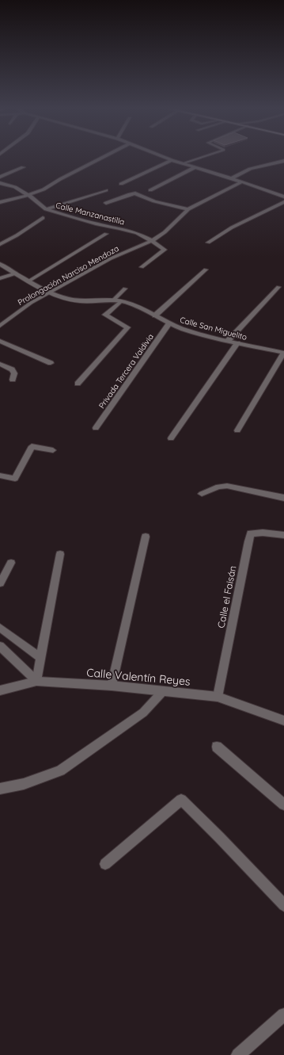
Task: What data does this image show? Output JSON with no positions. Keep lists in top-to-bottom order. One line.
{"streets":{"street":["Calle Manzanastilla","Prolongación Narciso Mendoza","Calle San Miguelito","Privada Tercera Valdivia","Calle el Faisán","Calle Valentín Reyes"]},"crossings":[["Calle Manzanastilla","Prolongación Narciso Mendoza"],["Prolongación Narciso Mendoza","Calle San Miguelito"],["Calle San Miguelito","Privada Tercera Valdivia"],["Calle el Faisán","Calle Valentín Reyes"]]}
